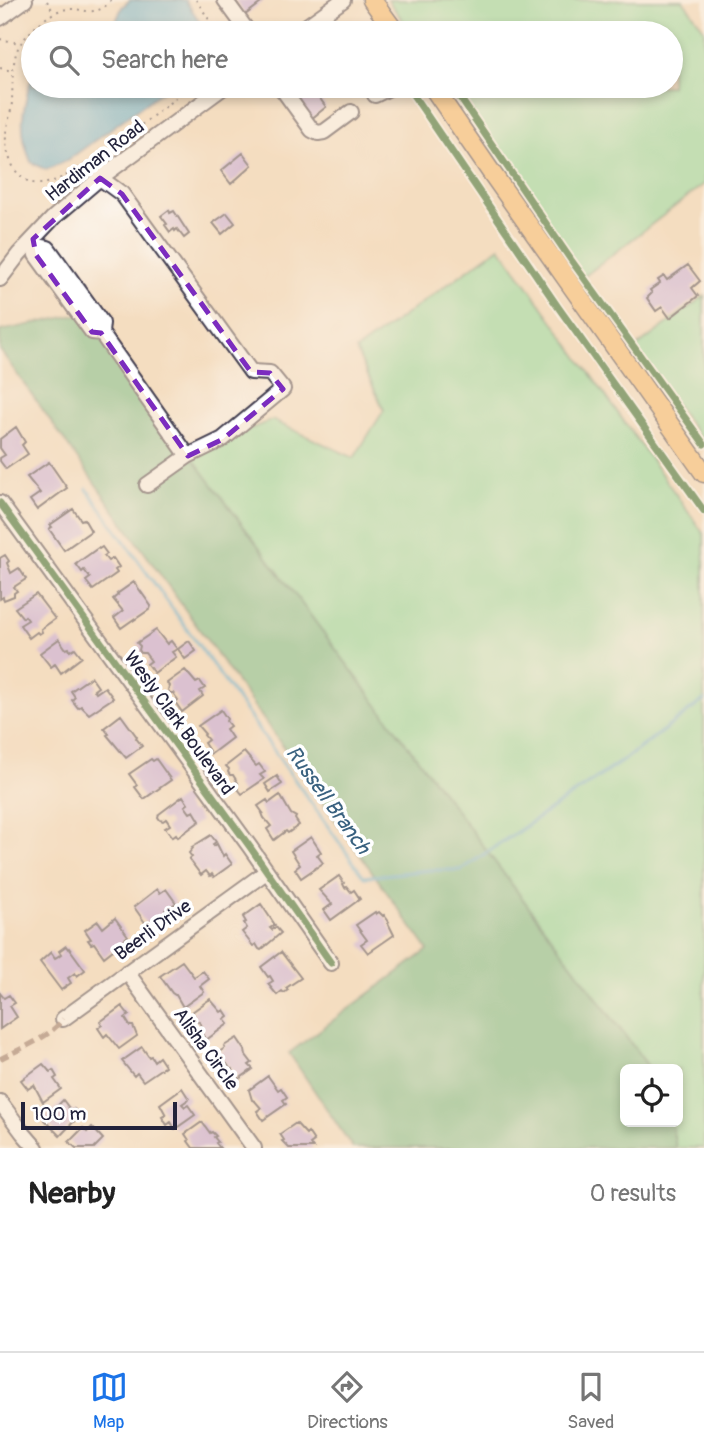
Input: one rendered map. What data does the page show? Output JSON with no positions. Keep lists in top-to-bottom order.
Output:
{
  "streets": {
    "street": [
      "Hardiman Road",
      "Wesly Clark Boulevard",
      "Beerli Drive",
      "Alisha Circle"
    ]
  },
  "crossings": [
    ["Wesly Clark Boulevard", "Beerli Drive"],
    ["Beerli Drive", "Alisha Circle"]
  ],
  "water": ["Russell Branch"],
  "scale_bar": "100 m",
  "page": {
    "search": "Search here",
    "scale": "100 m",
    "heading": ["Nearby", "0 results"],
    "nav": ["Map", "Directions", "Saved"]
  }
}
